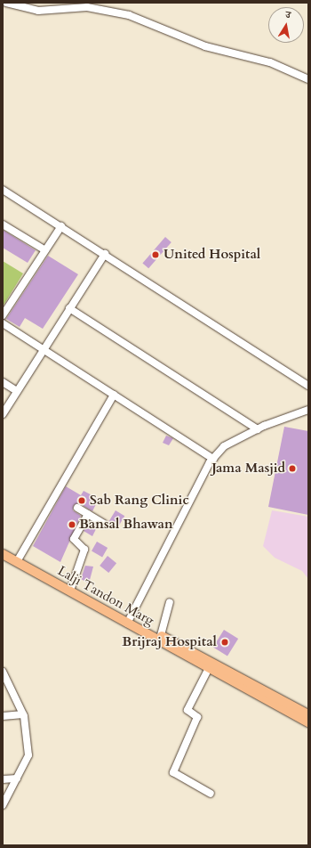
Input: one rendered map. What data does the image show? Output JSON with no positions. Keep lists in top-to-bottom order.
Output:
{
  "streets": {
    "main road": ["Lalji Tandon Marg"]
  },
  "places": [
    "United Hospital",
    "Jama Masjid",
    "Sab Rang Clinic",
    "Bansal Bhawan",
    "Brijraj Hospital"
  ],
  "north": "top"
}
